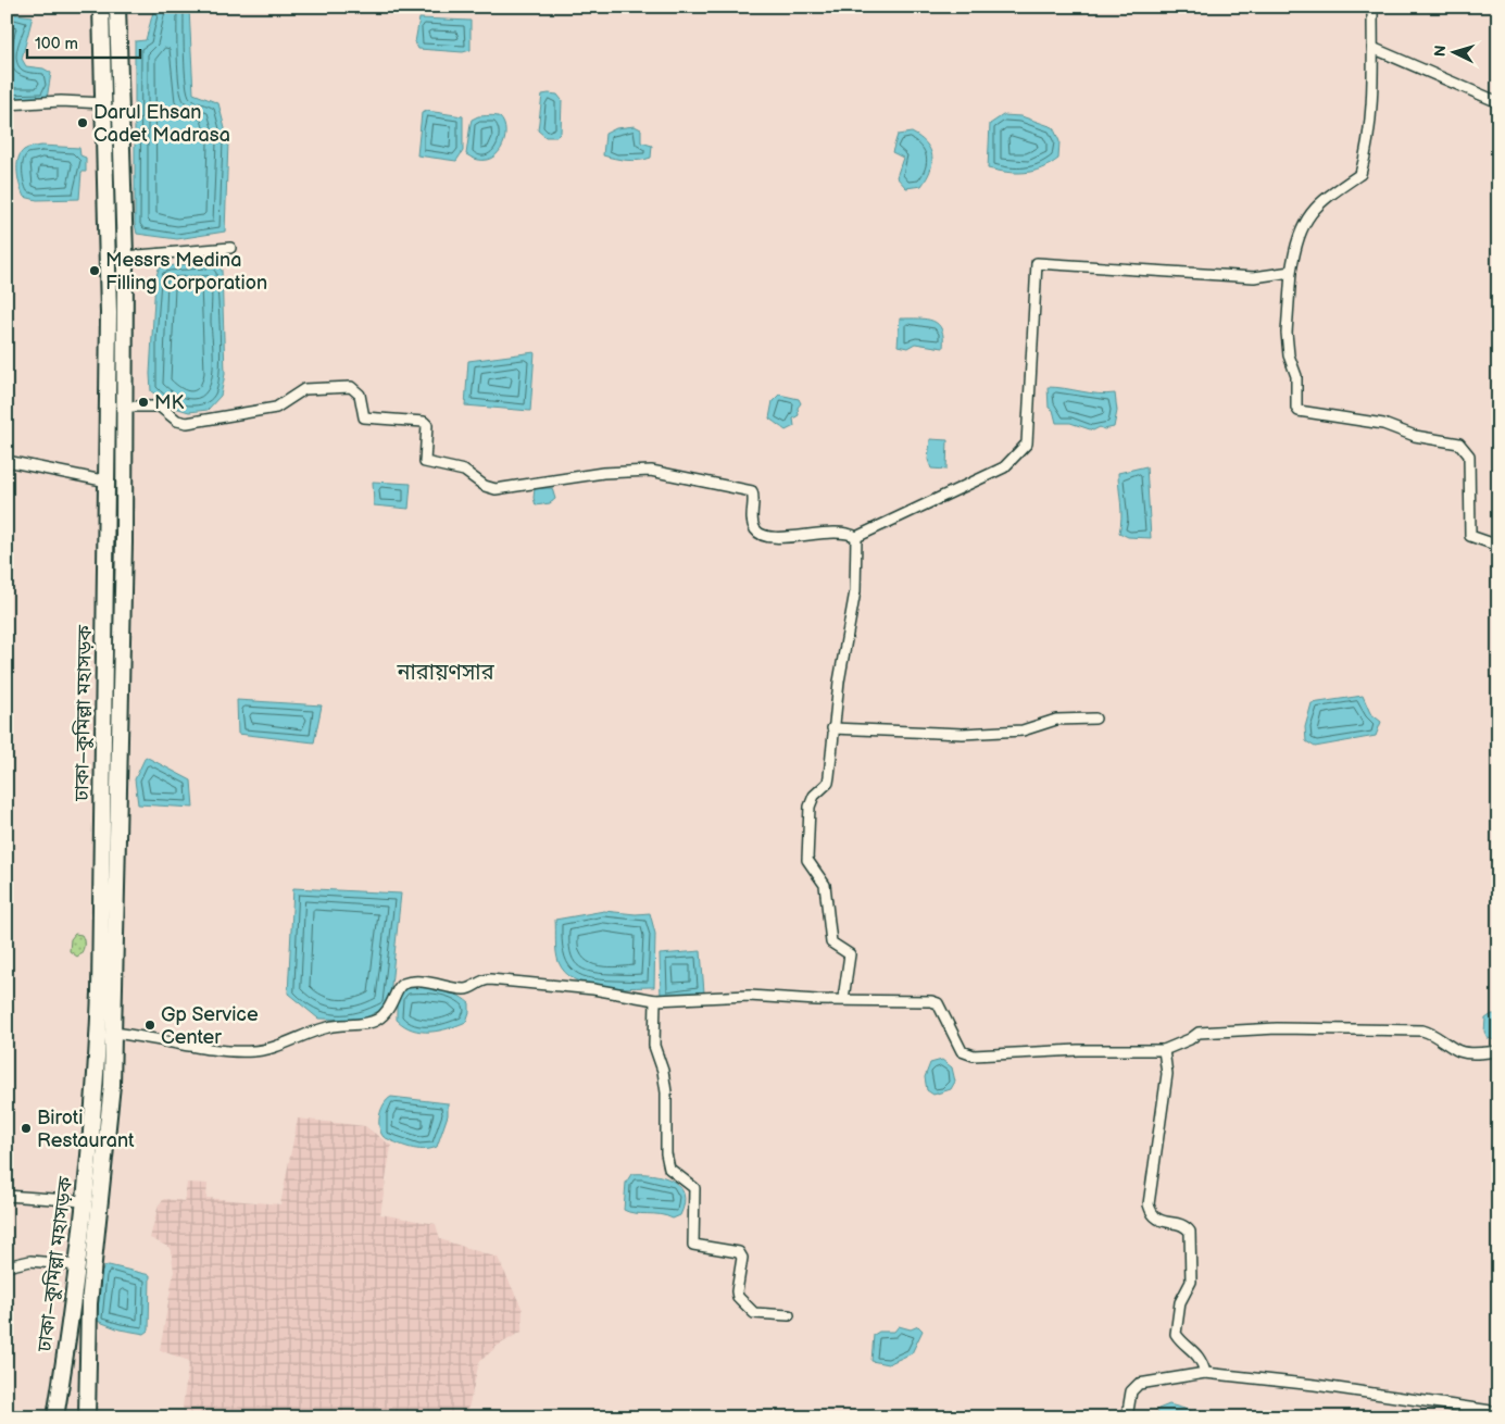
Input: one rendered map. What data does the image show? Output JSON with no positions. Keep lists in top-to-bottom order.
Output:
{
  "streets": {
    "highway": ["ঢাকা–কুমিল্লা মহাসড়ক"]
  },
  "districts": ["নারায়ণসার"],
  "places": [
    "Darul Ehsan Cadet Madrasa",
    "Messrs Medina Filling Corporation",
    "MK",
    "Gp Service Center",
    "Biroti Restaurant"
  ],
  "scale_bar": "100 m",
  "north": "left"
}
